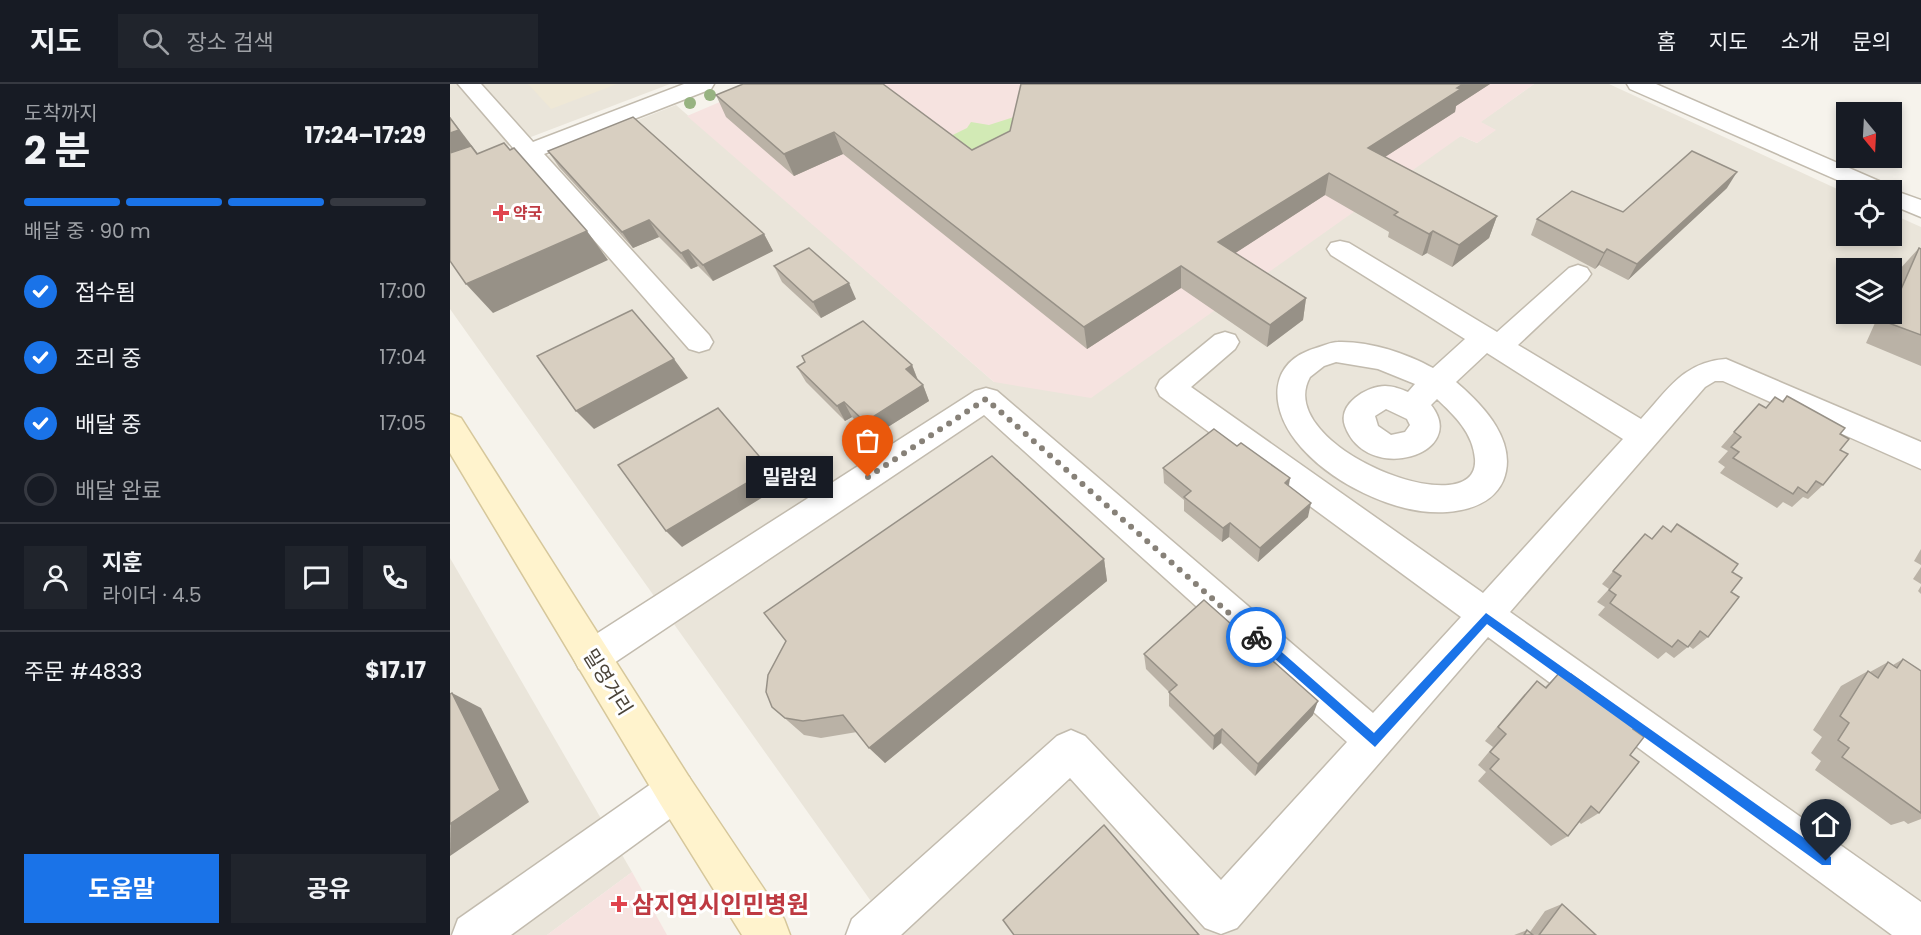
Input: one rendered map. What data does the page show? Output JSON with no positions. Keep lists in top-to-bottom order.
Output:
{
  "streets": {
    "main road": ["밀영거리"]
  },
  "places": {
    "health": ["약국", "삼지연시인민병원"],
    "other": ["밀람원"]
  },
  "north": "bottom",
  "page": {
    "header": "지도",
    "search": "장소 검색",
    "nav": [
      "홈",
      "지도",
      "소개",
      "문의"
    ],
    "heading": ["2 분", "도착까지", "17:24–17:29"],
    "panel": [
      "지훈",
      "라이더 · 4.5",
      "주문 #4833",
      "$17.17"
    ],
    "bar": "배달 중 · 90 m",
    "list": [
      ["접수됨", "17:00"],
      ["조리 중", "17:04"],
      ["배달 중", "17:05"],
      "배달 완료"
    ],
    "bubble": "밀람원",
    "buttons": ["도움말", "공유"]
  }
}
